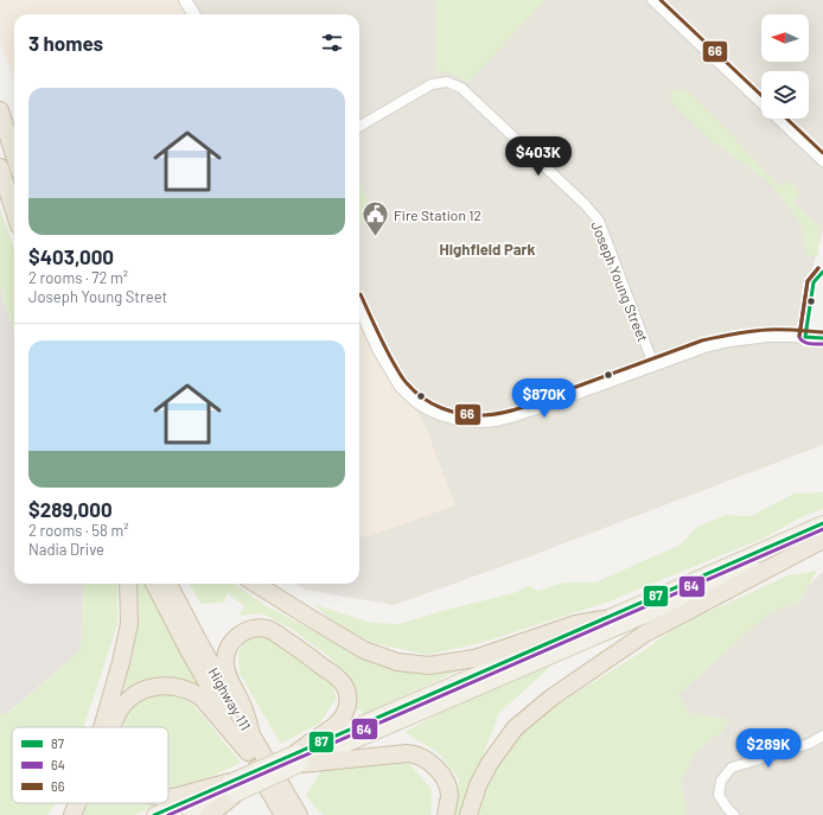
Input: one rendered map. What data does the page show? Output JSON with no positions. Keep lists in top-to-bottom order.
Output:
{
  "streets": {
    "highway": ["Highway 111"],
    "street": ["Joseph Young Street"]
  },
  "districts": ["Highfield Park"],
  "places": {
    "public building": ["Fire Station 12"]
  },
  "lines": ["transit line 66", "transit line 64", "transit line 87"],
  "legend": ["87", "64", "66"],
  "north": "left",
  "page": {
    "heading": "3 homes",
    "list": [
      {
        "name": "$403,000",
        "note": "2 rooms · 72 m² · Joseph Young Street"
      },
      {
        "name": "$289,000",
        "note": "2 rooms · 58 m² · Nadia Drive"
      }
    ],
    "price": ["$403K", "$870K", "$289K"]
  }
}
